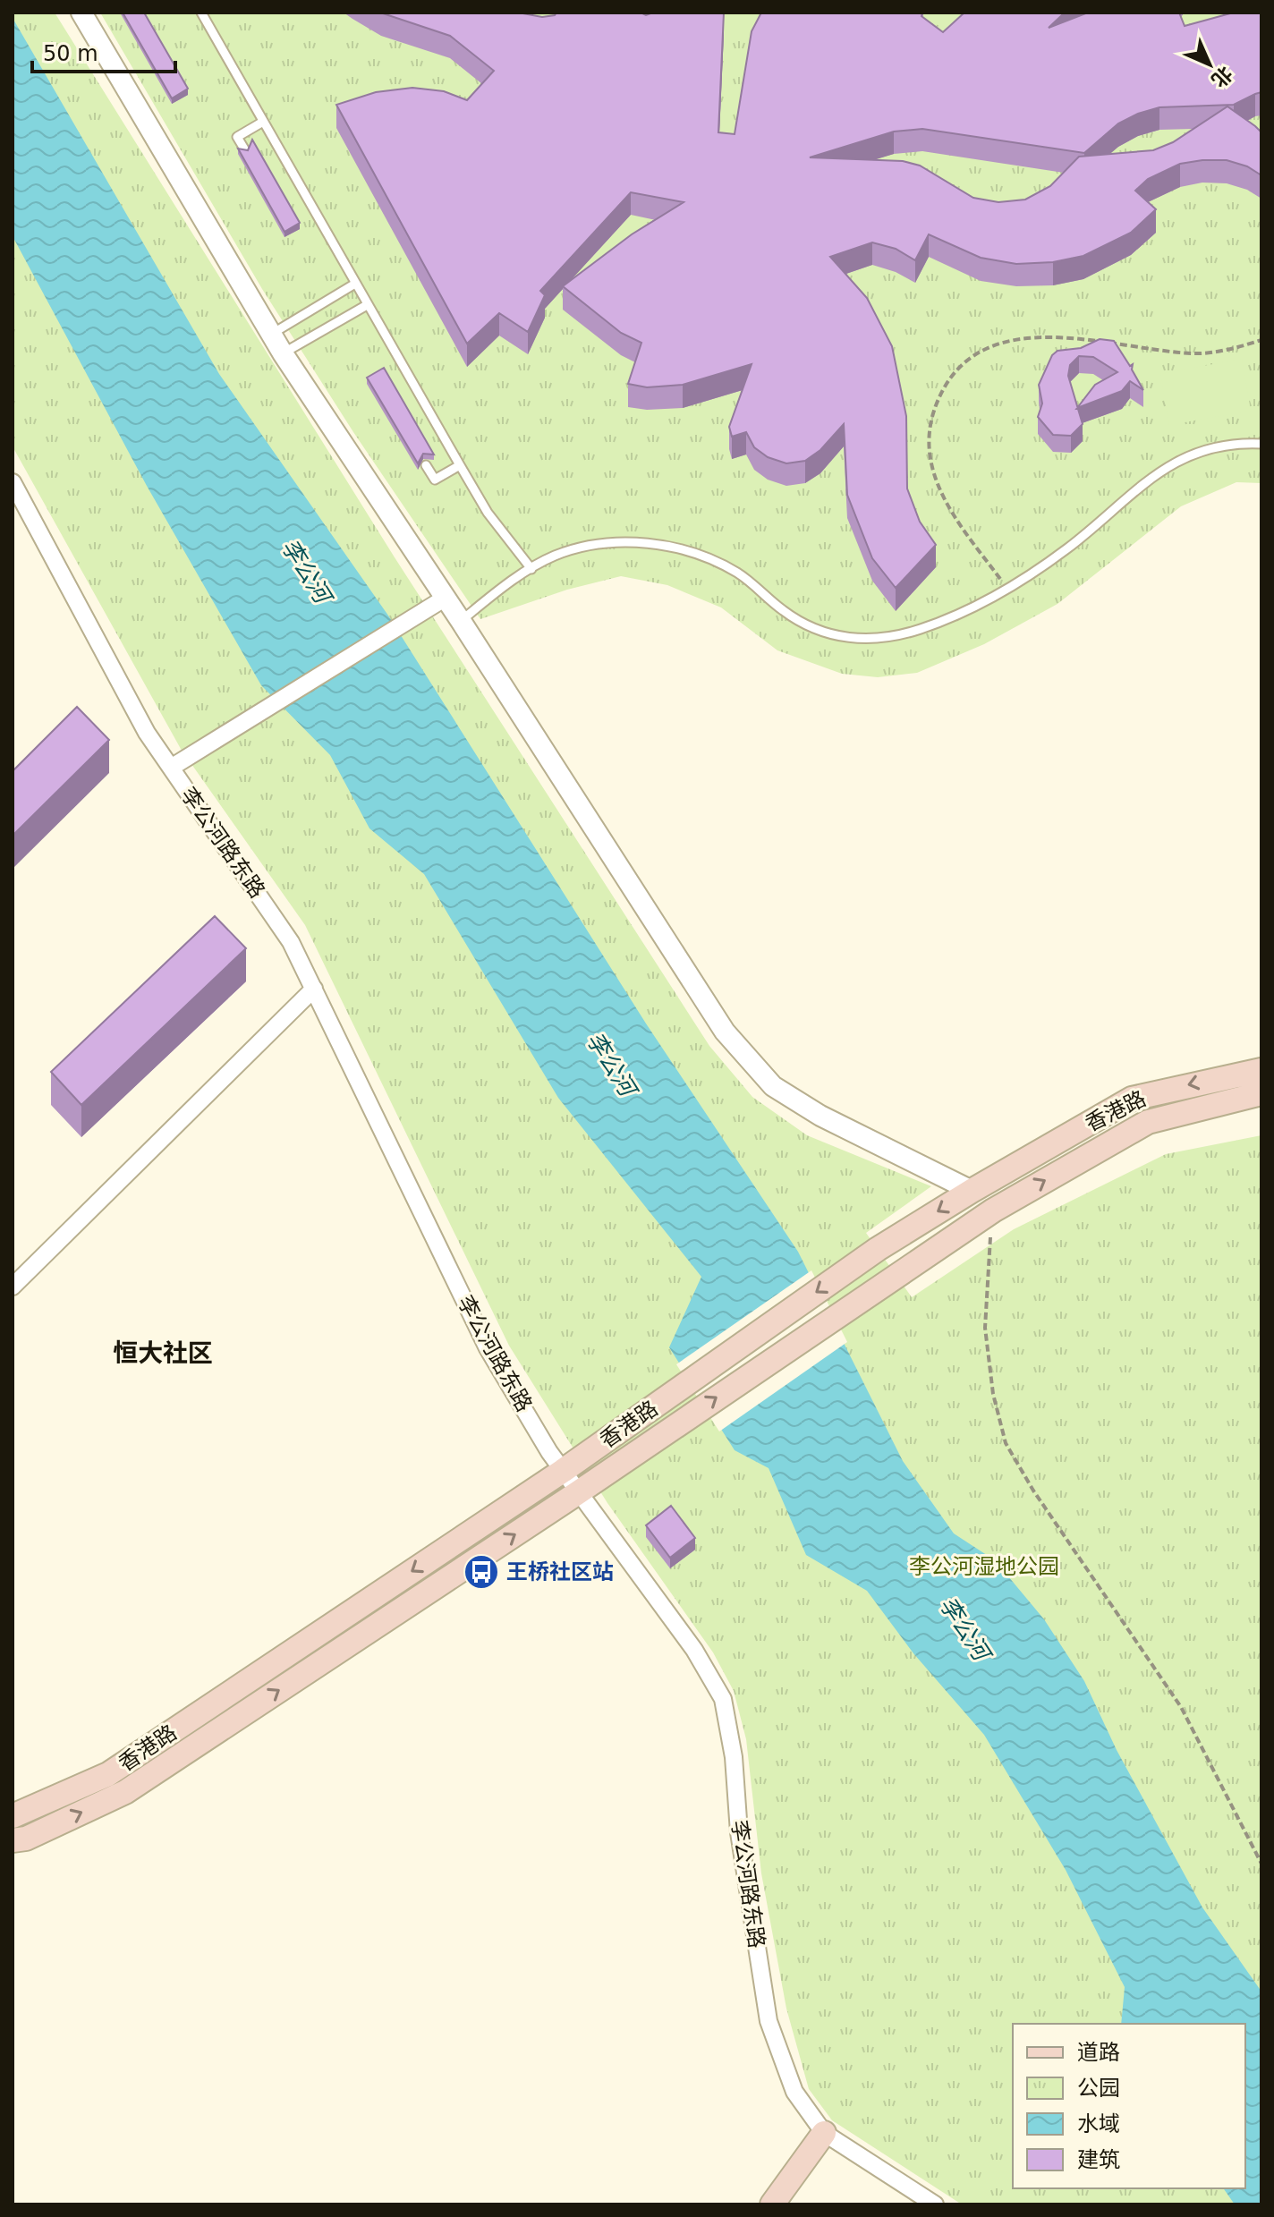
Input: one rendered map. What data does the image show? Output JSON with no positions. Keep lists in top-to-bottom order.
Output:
{
  "streets": {
    "main road": ["香港路"],
    "street": ["李公河路东路"]
  },
  "crossings": [
    ["李公河路东路", "香港路"]
  ],
  "districts": ["恒大社区"],
  "water": ["李公河"],
  "parks": ["李公河湿地公园"],
  "places": {
    "bus stop": ["王桥社区站"]
  },
  "legend": [
    "道路",
    "公园",
    "水域",
    "建筑"
  ],
  "scale_bar": "50 m",
  "north": "bottom right"
}
